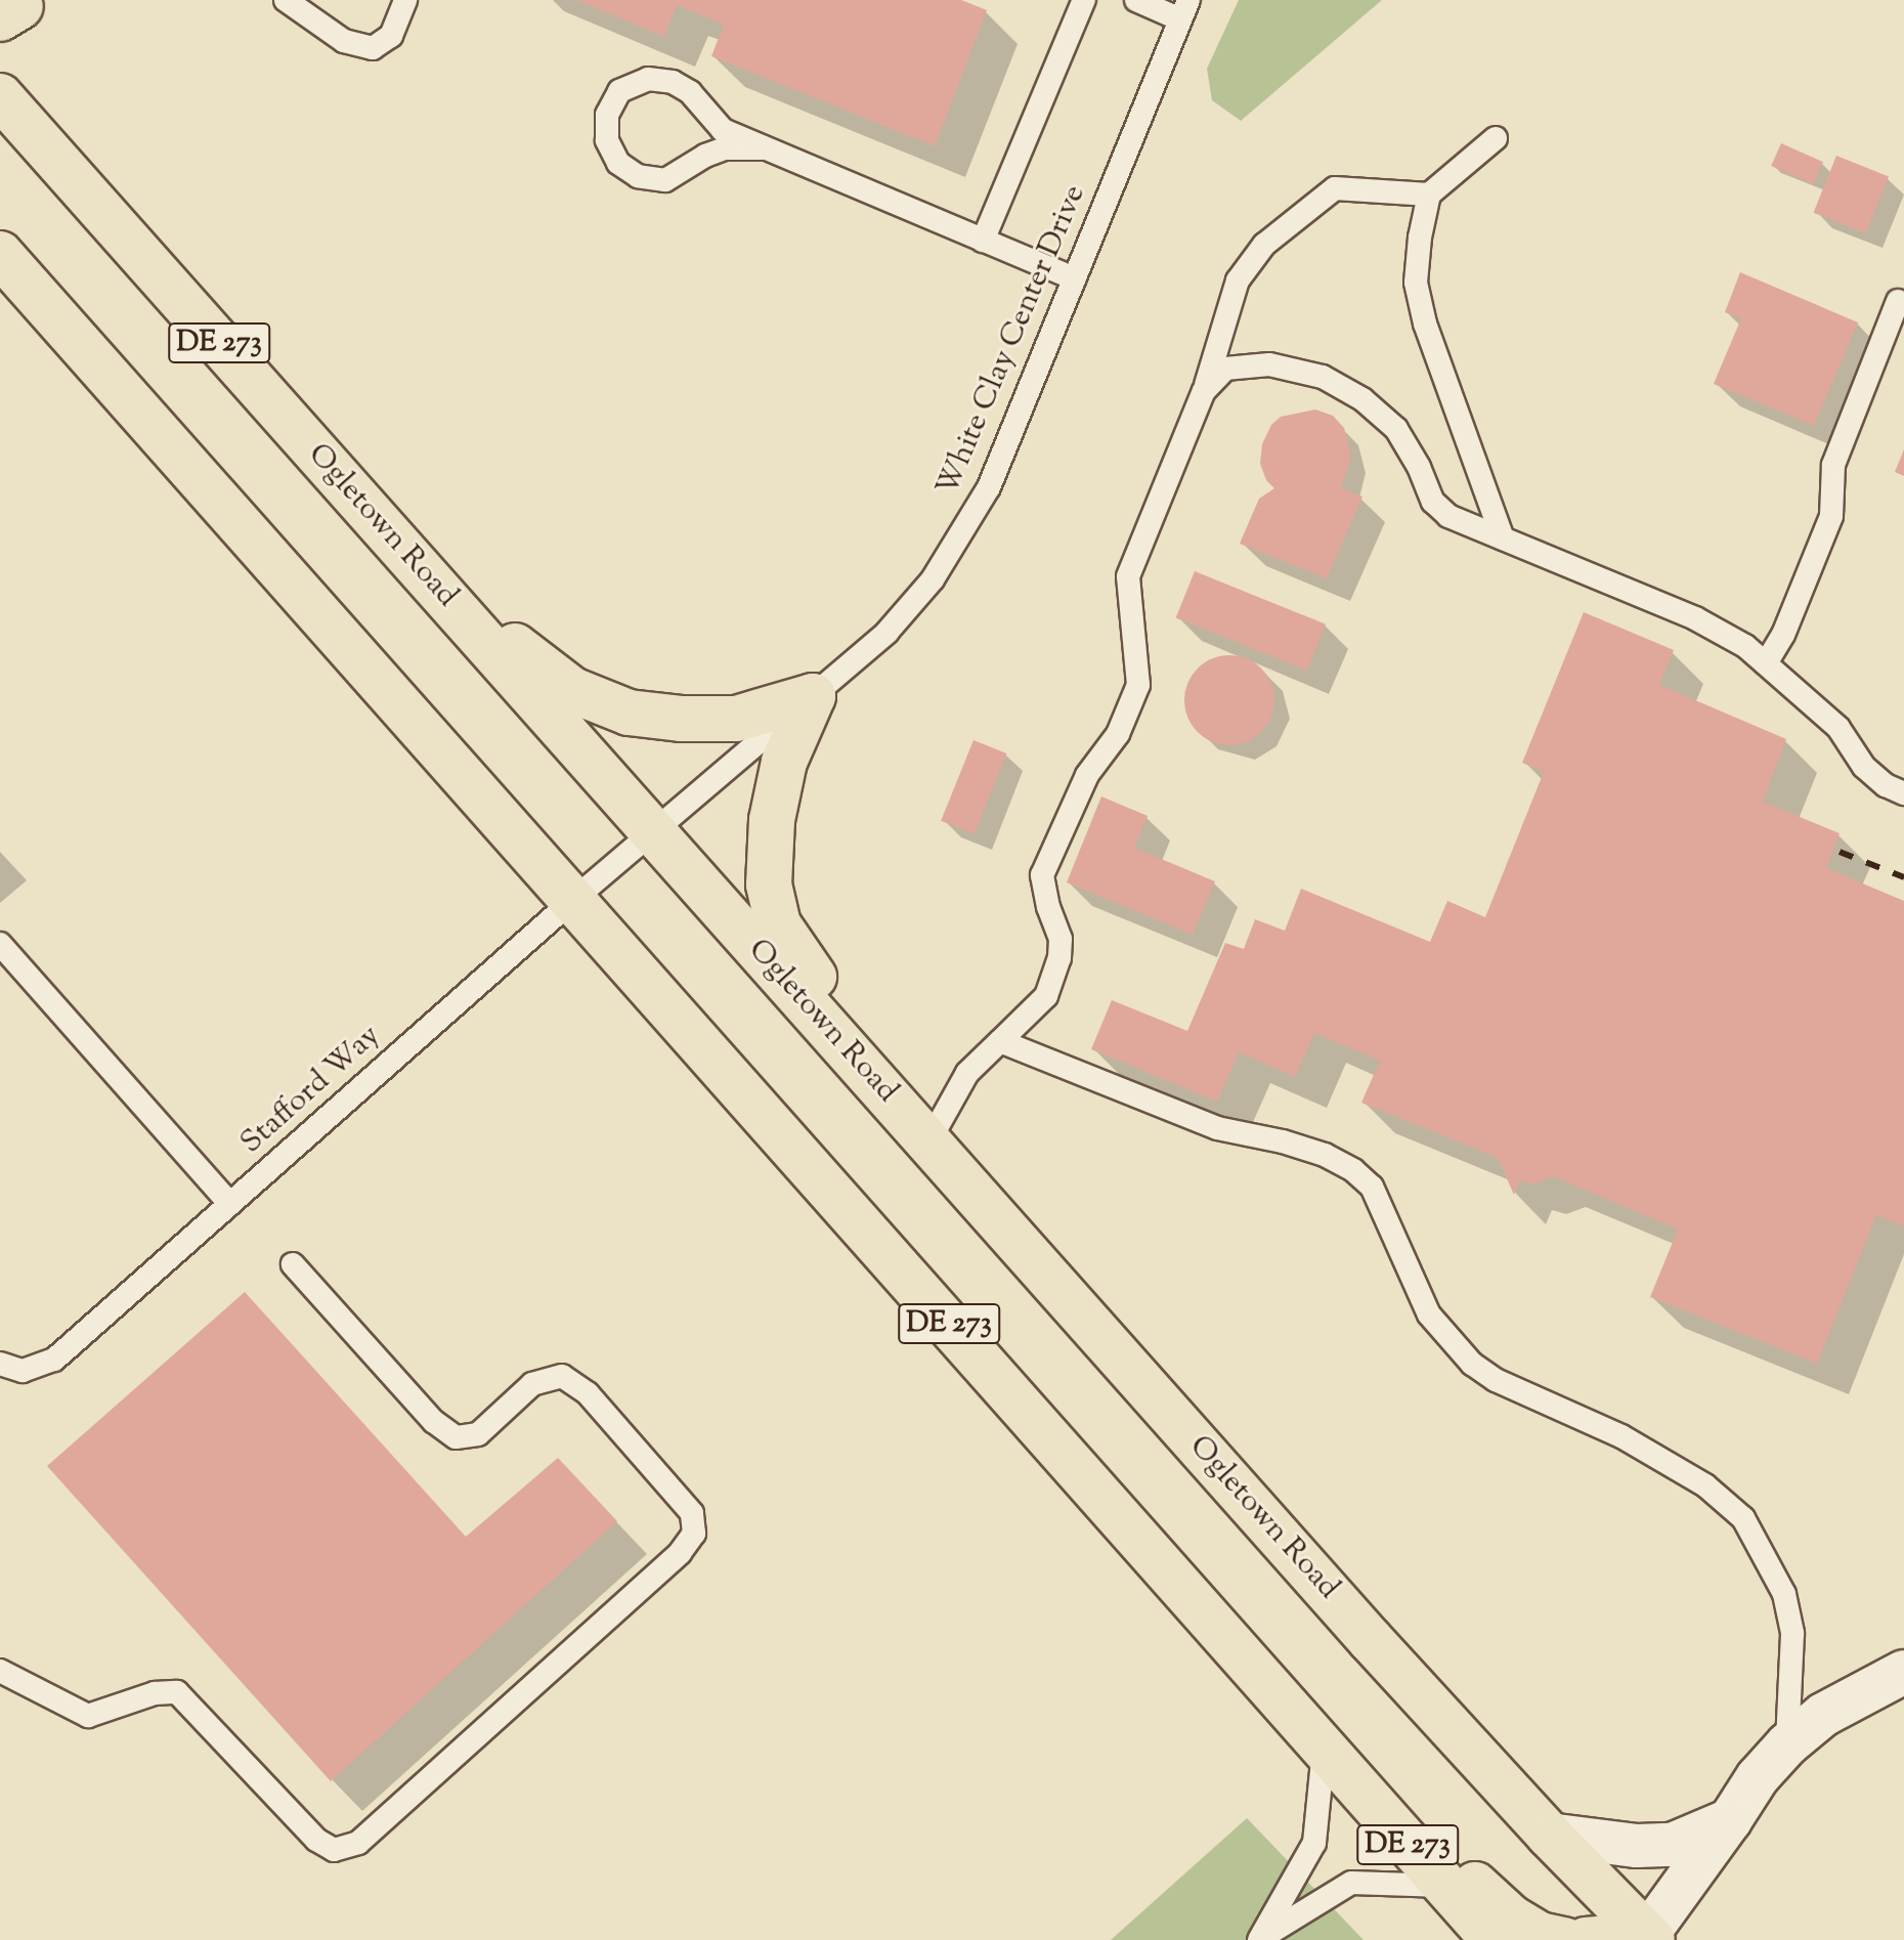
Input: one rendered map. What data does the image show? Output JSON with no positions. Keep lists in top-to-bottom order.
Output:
{
  "streets": {
    "main road": ["DE 273", "Ogletown Road"],
    "lane": ["White Clay Center Drive", "Stafford Way"]
  },
  "crossings": [
    ["White Clay Center Drive", "Ogletown Road"],
    ["White Clay Center Drive", "Stafford Way"],
    ["DE 273", "Stafford Way"],
    ["Ogletown Road", "Stafford Way"]
  ]
}
